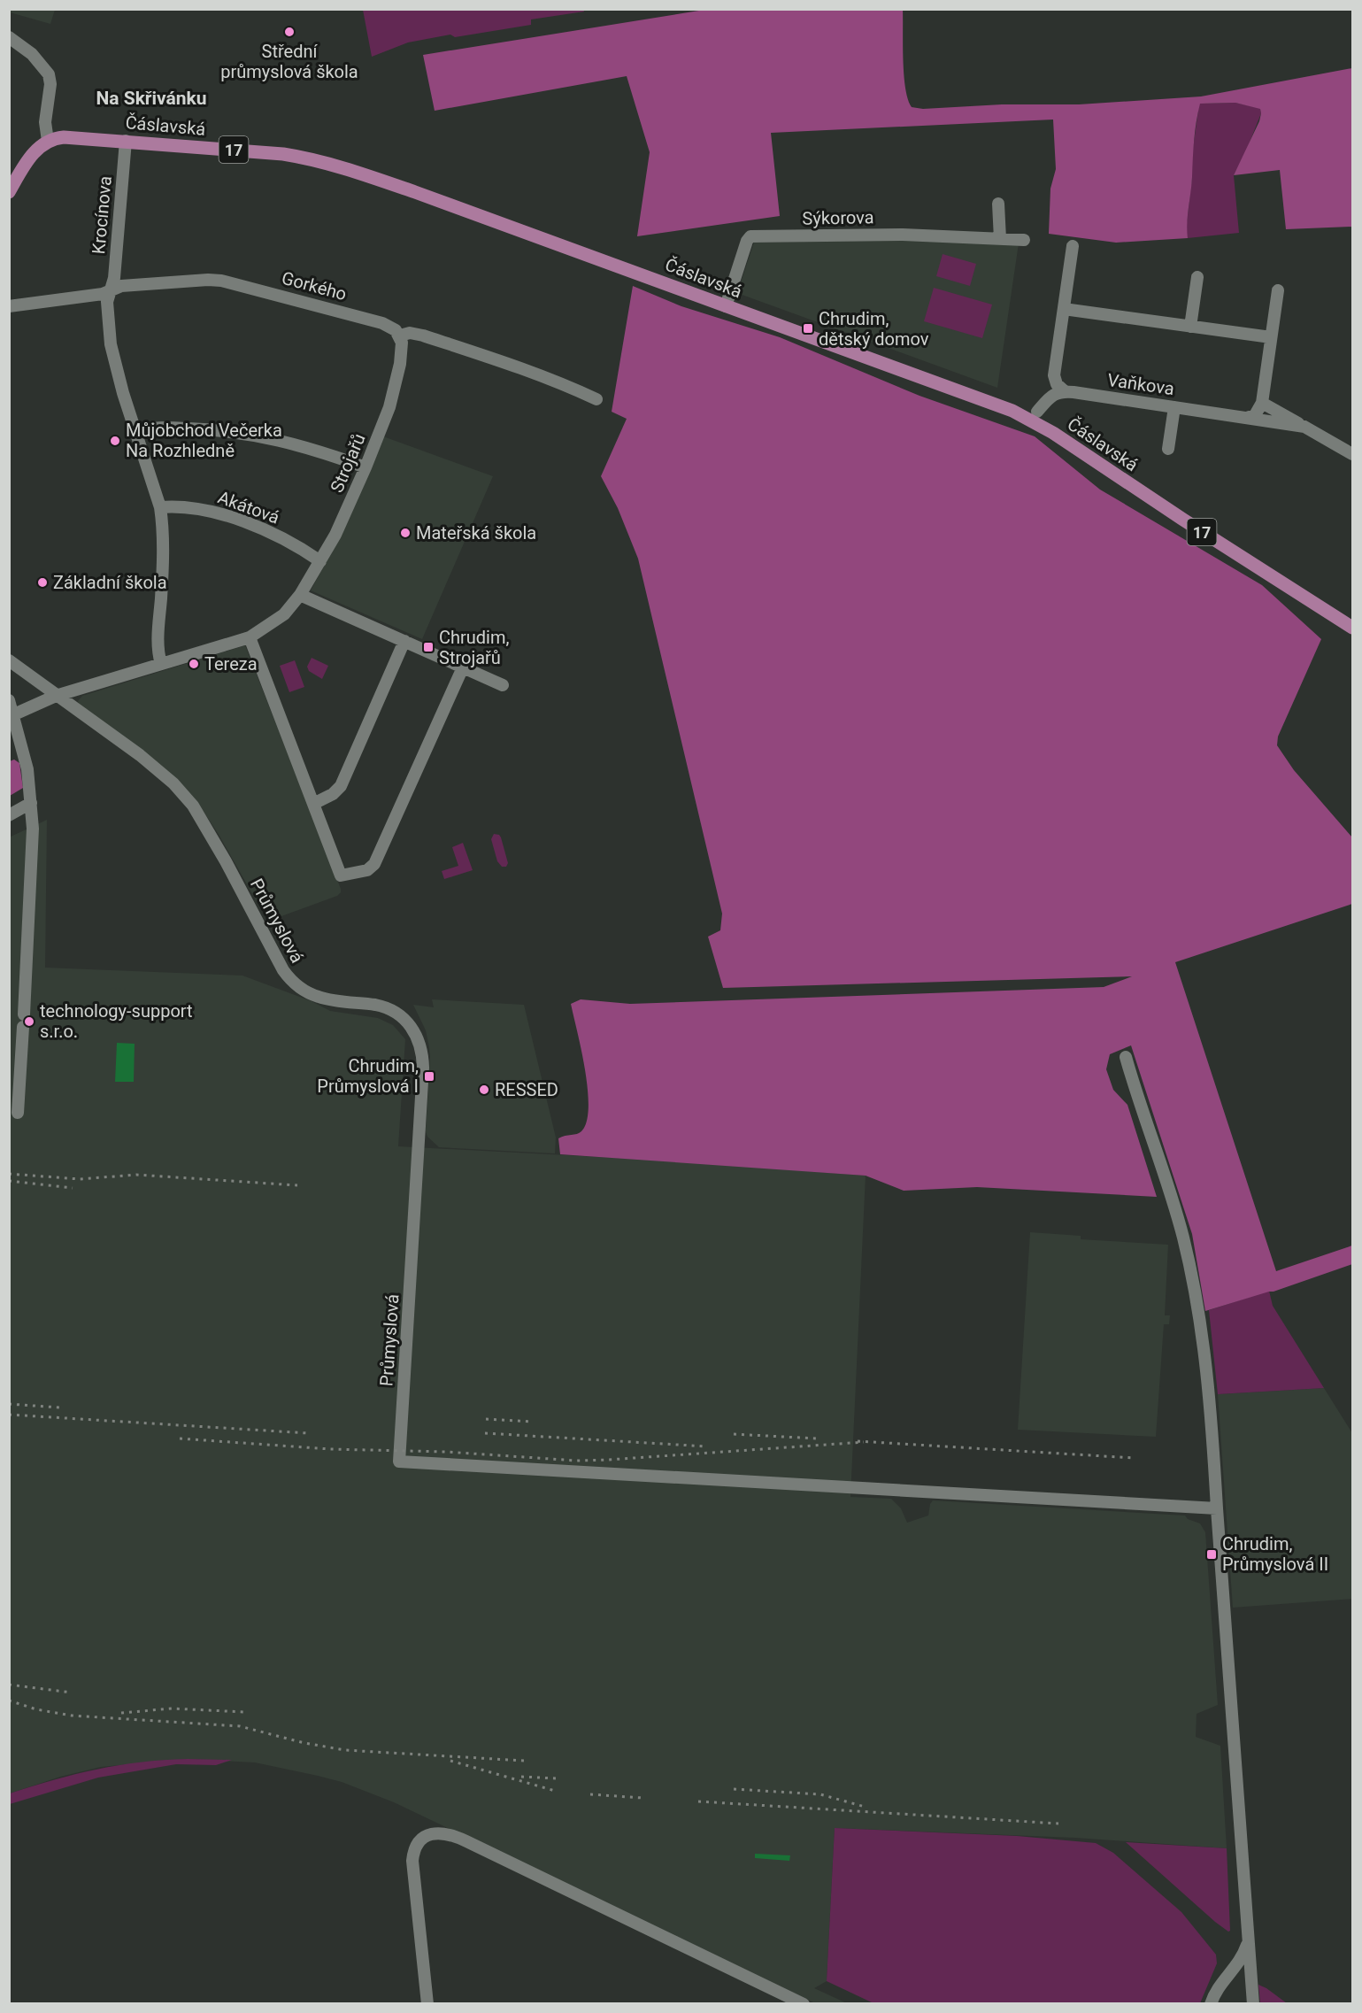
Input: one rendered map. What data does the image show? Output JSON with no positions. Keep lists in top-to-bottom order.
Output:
{
  "streets": {
    "main road": ["Čáslavská", "17"],
    "street": [
      "Krocínova",
      "Sýkorova",
      "Gorkého",
      "Vaňkova",
      "Strojařů",
      "Akátová",
      "Průmyslová"
    ]
  },
  "crossings": [
    ["Čáslavská", "Krocínova"],
    ["Čáslavská", "Sýkorova"],
    ["Krocínova", "Gorkého"],
    ["Krocínova", "Strojařů"],
    ["Krocínova", "Akátová"],
    ["Gorkého", "Strojařů"],
    ["Strojařů", "Akátová"],
    ["Strojařů", "Průmyslová"]
  ],
  "districts": ["Na Skřivánku"],
  "places": {
    "other": [
      "Střední průmyslová škola",
      "Můjobchod Večerka Na Rozhledně",
      "Mateřská škola",
      "Základní škola",
      "Tereza",
      "technology-support s.r.o.",
      "RESSED"
    ],
    "transit": [
      "Chrudim, dětský domov",
      "Chrudim, Strojařů",
      "Chrudim, Průmyslová I",
      "Chrudim, Průmyslová II"
    ]
  }
}
